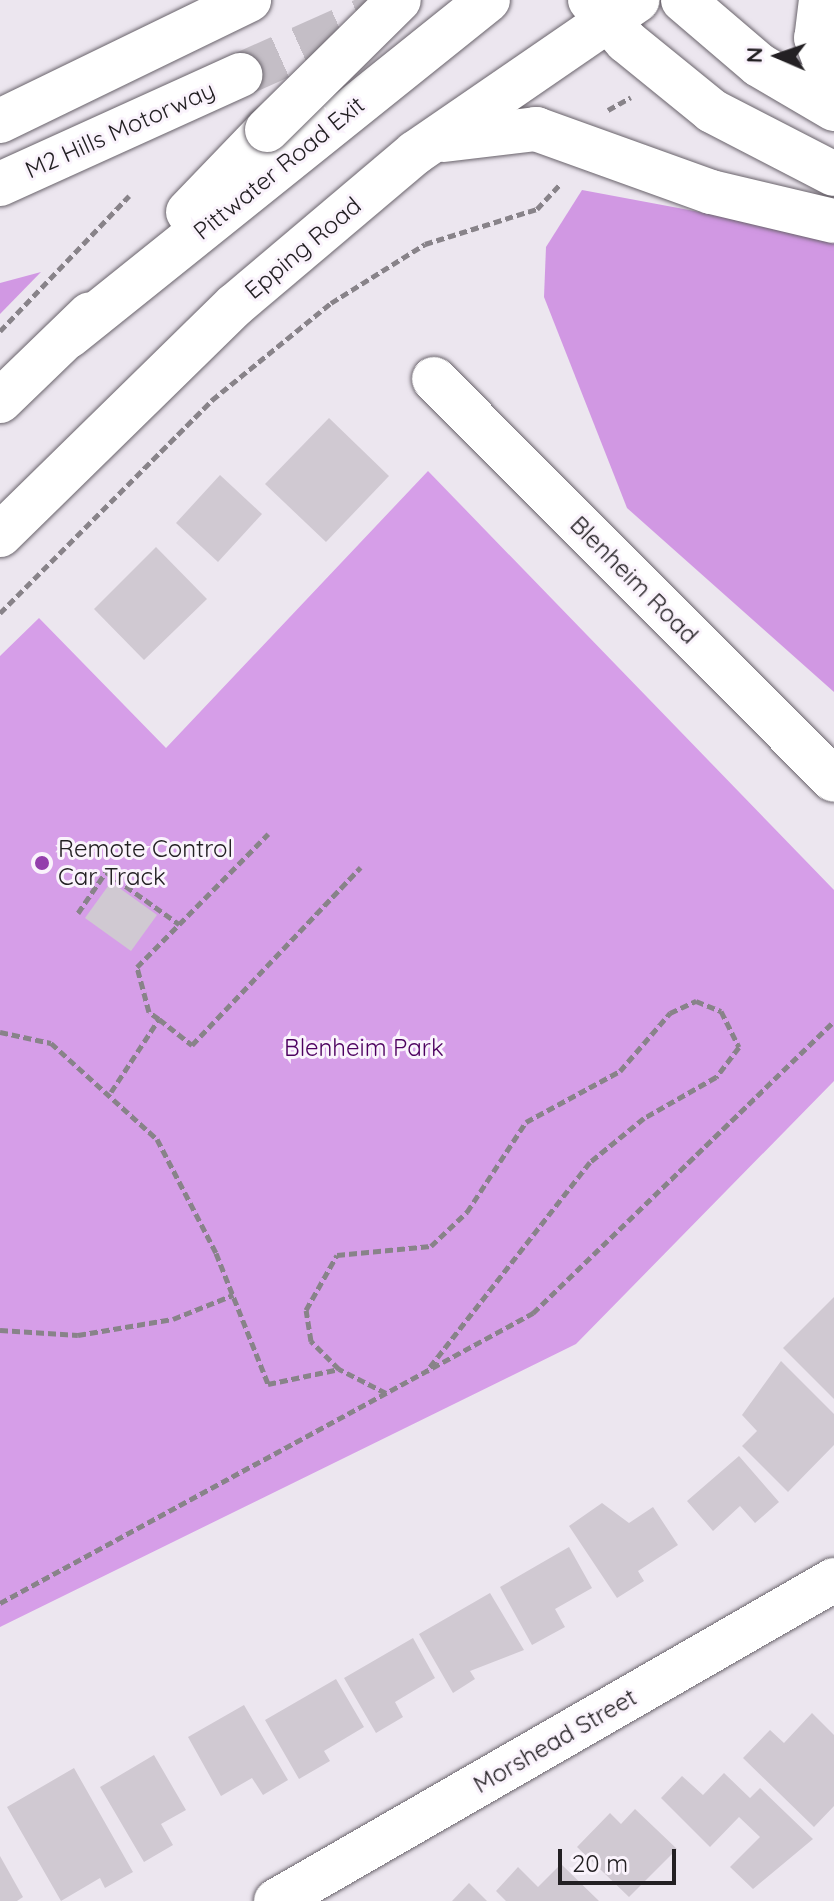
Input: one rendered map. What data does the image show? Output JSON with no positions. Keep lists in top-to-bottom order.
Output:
{
  "streets": {
    "main road": [
      "M2 Hills Motorway",
      "Pittwater Road Exit",
      "Epping Road",
      "Blenheim Road",
      "Morshead Street"
    ]
  },
  "parks": ["Blenheim Park"],
  "places": ["Remote Control Car Track"],
  "scale_bar": "20 m",
  "north": "left"
}
